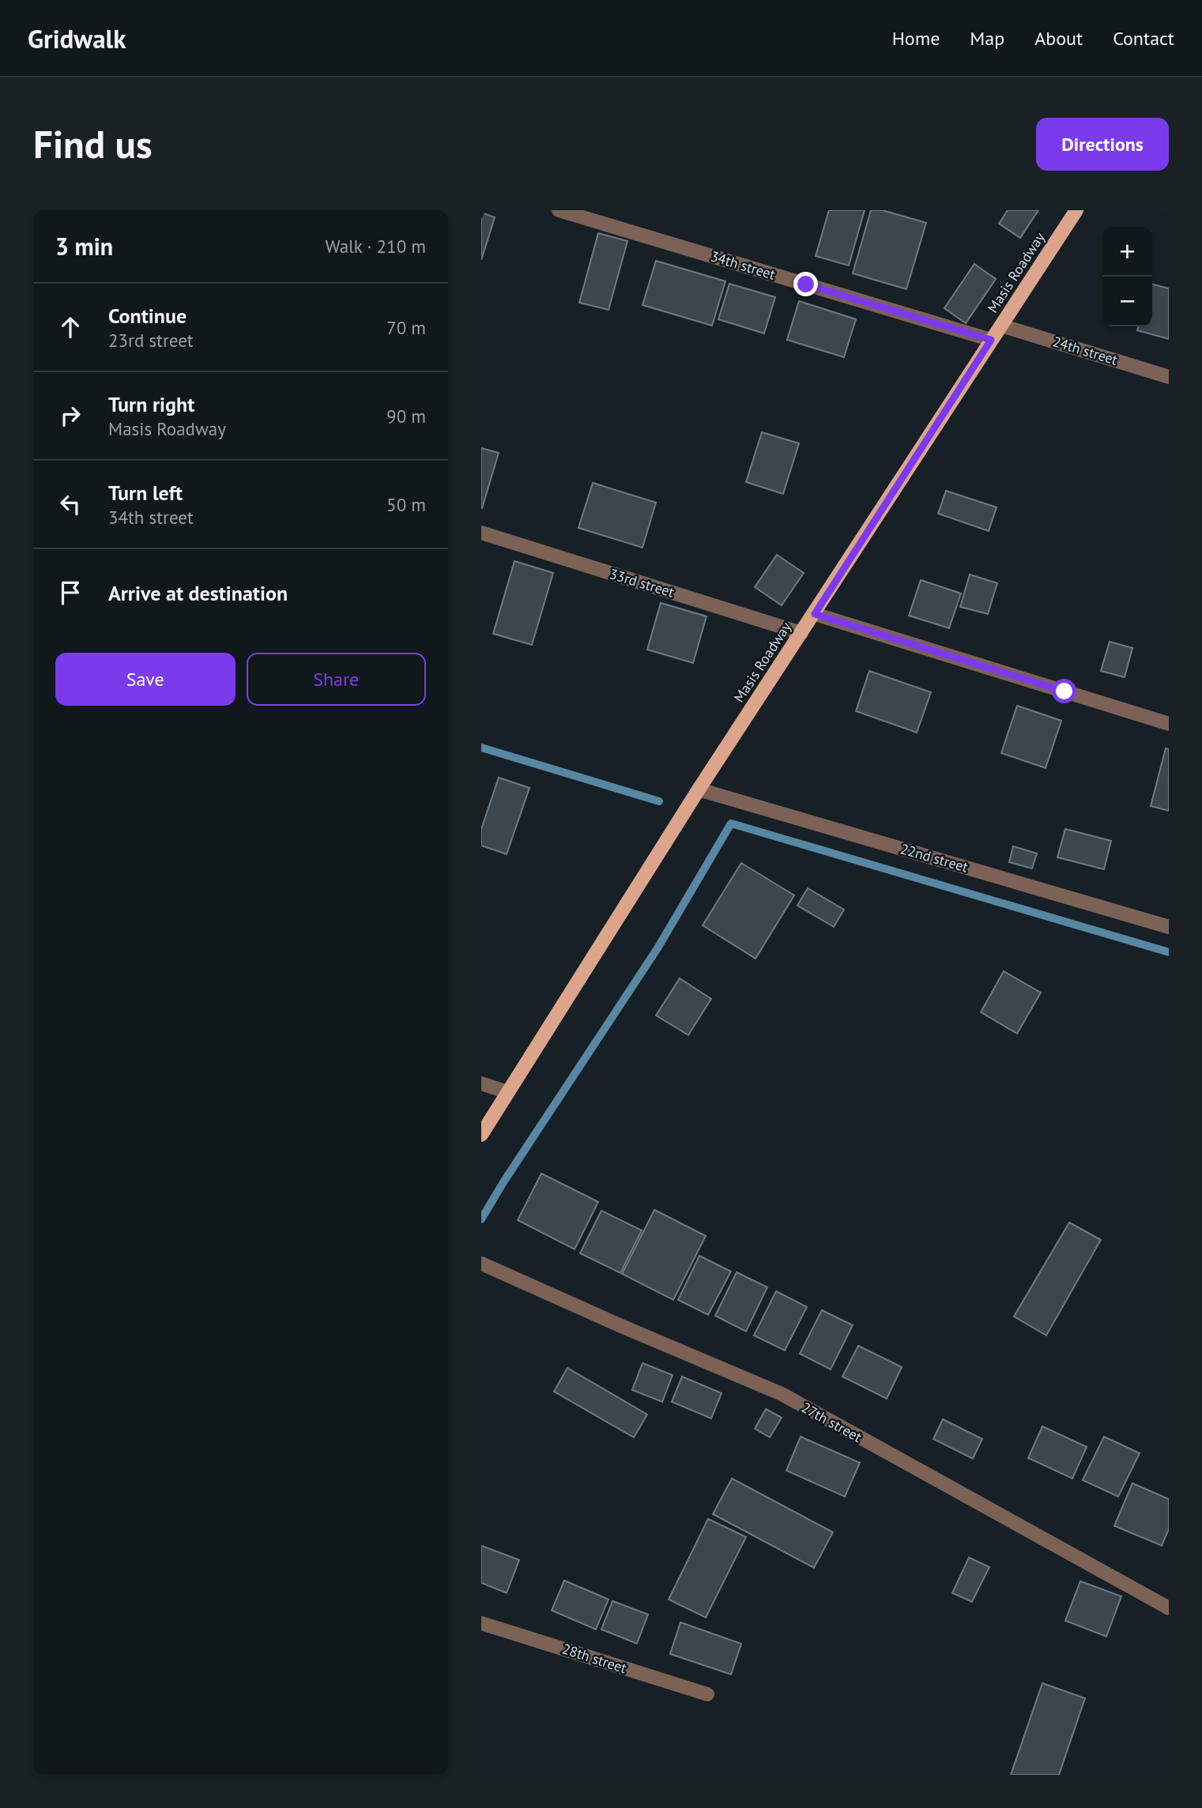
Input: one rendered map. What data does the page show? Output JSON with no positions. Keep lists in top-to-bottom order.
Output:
{
  "streets": {
    "main road": ["Masis Roadway"],
    "street": [
      "34th street",
      "24th street",
      "33rd street",
      "22nd street",
      "27th street",
      "28th street"
    ]
  },
  "crossings": [
    ["34th street", "Masis Roadway"],
    ["Masis Roadway", "24th street"],
    ["Masis Roadway", "33rd street"],
    ["Masis Roadway", "22nd street"]
  ],
  "page": {
    "header": "Gridwalk",
    "nav": [
      "Home",
      "Map",
      "About",
      "Contact"
    ],
    "buttons": [
      "Directions",
      ["Save", "Share"]
    ],
    "title": "Find us",
    "heading": ["3 min", "Walk · 210 m"],
    "map_buttons": ["+", "−"],
    "list": [
      ["Continue", "23rd street", "70 m"],
      ["Turn right", "Masis Roadway", "90 m"],
      ["Turn left", "34th street", "50 m"],
      "Arrive at destination"
    ]
  }
}
